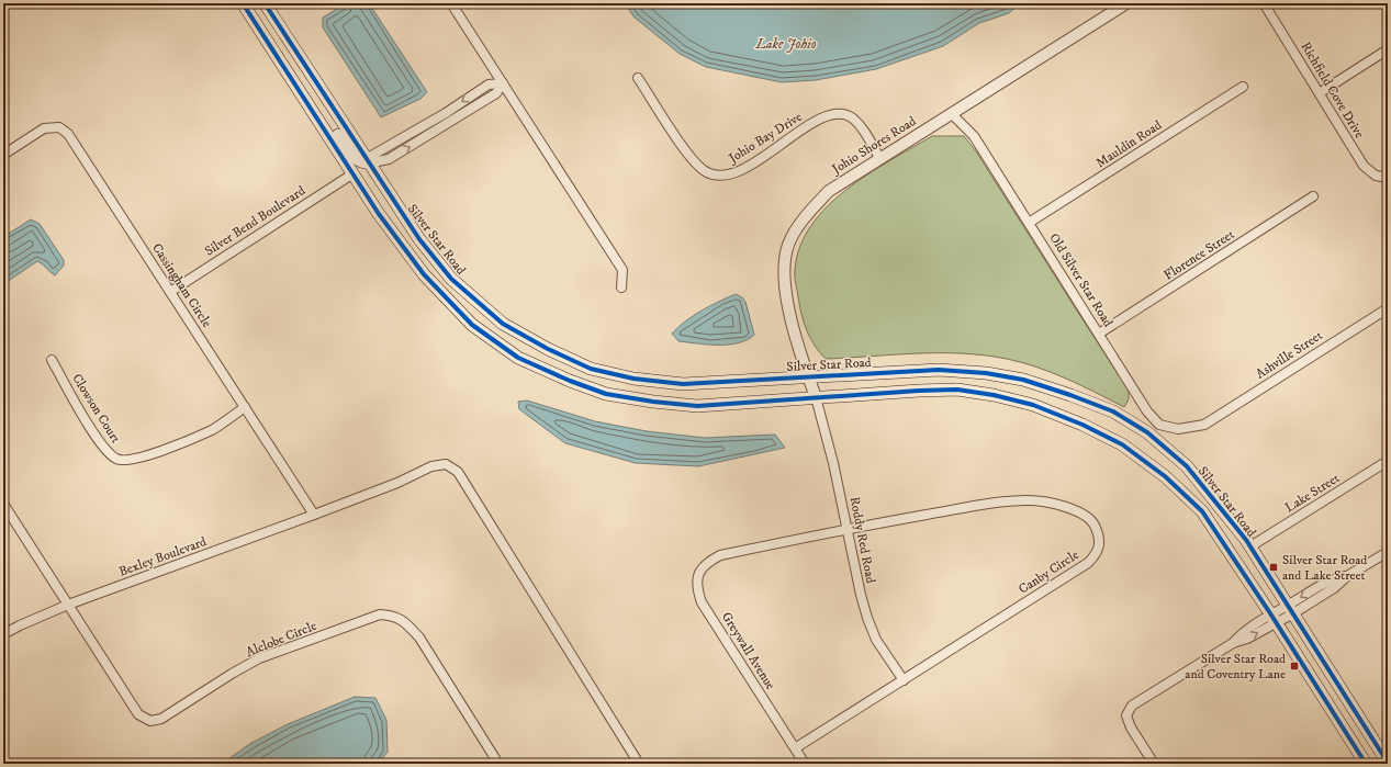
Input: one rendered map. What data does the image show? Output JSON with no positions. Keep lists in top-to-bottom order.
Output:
{
  "streets": {
    "main road": ["Silver Star Road"],
    "street": [
      "Richfield Cove Drive",
      "Johio Bay Drive",
      "Mauldin Road",
      "Johio Shores Road",
      "Silver Bend Boulevard",
      "Florence Street",
      "Old Silver Star Road",
      "Cassingham Circle",
      "Ashville Street",
      "Clowson Court",
      "Lake Street",
      "Roddy Red Road",
      "Bexley Boulevard",
      "Canby Circle",
      "Alclobe Circle",
      "Greywall Avenue"
    ]
  },
  "crossings": [
    ["Johio Bay Drive", "Johio Shores Road"],
    ["Mauldin Road", "Old Silver Star Road"],
    ["Johio Shores Road", "Silver Star Road"],
    ["Johio Shores Road", "Old Silver Star Road"],
    ["Johio Shores Road", "Roddy Red Road"],
    ["Silver Bend Boulevard", "Silver Star Road"],
    ["Silver Bend Boulevard", "Cassingham Circle"],
    ["Silver Star Road", "Lake Street"],
    ["Silver Star Road", "Roddy Red Road"],
    ["Florence Street", "Old Silver Star Road"],
    ["Old Silver Star Road", "Ashville Street"],
    ["Cassingham Circle", "Clowson Court"],
    ["Cassingham Circle", "Bexley Boulevard"],
    ["Roddy Red Road", "Canby Circle"],
    ["Bexley Boulevard", "Alclobe Circle"],
    ["Canby Circle", "Greywall Avenue"]
  ],
  "water": ["Lake Johio"],
  "places": {
    "transit": ["Silver Star Road and Lake Street", "Silver Star Road and Coventry Lane"]
  }
}
